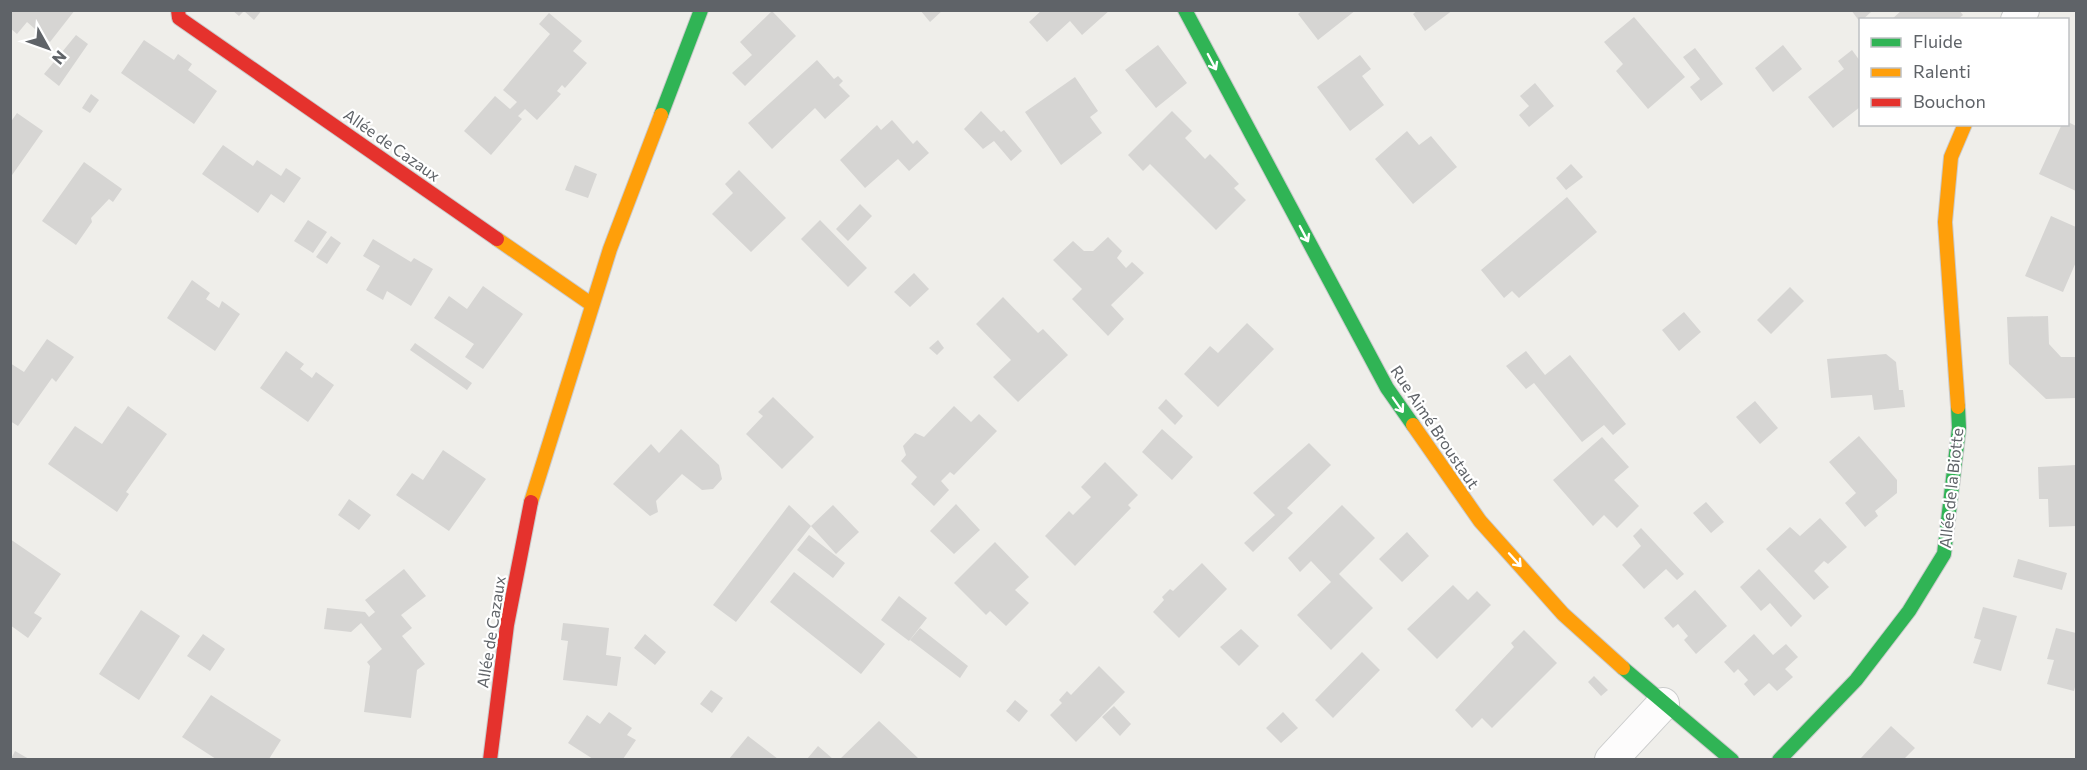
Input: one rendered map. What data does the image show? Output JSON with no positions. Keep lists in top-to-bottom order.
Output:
{
  "streets": {
    "street": ["Allée de Cazaux", "Rue Aimé Broustaut", "Allée de la Biotte"]
  },
  "one_way": ["Rue Aimé Broustaut"],
  "legend": ["Fluide", "Ralenti", "Bouchon"],
  "north": "bottom right"
}
